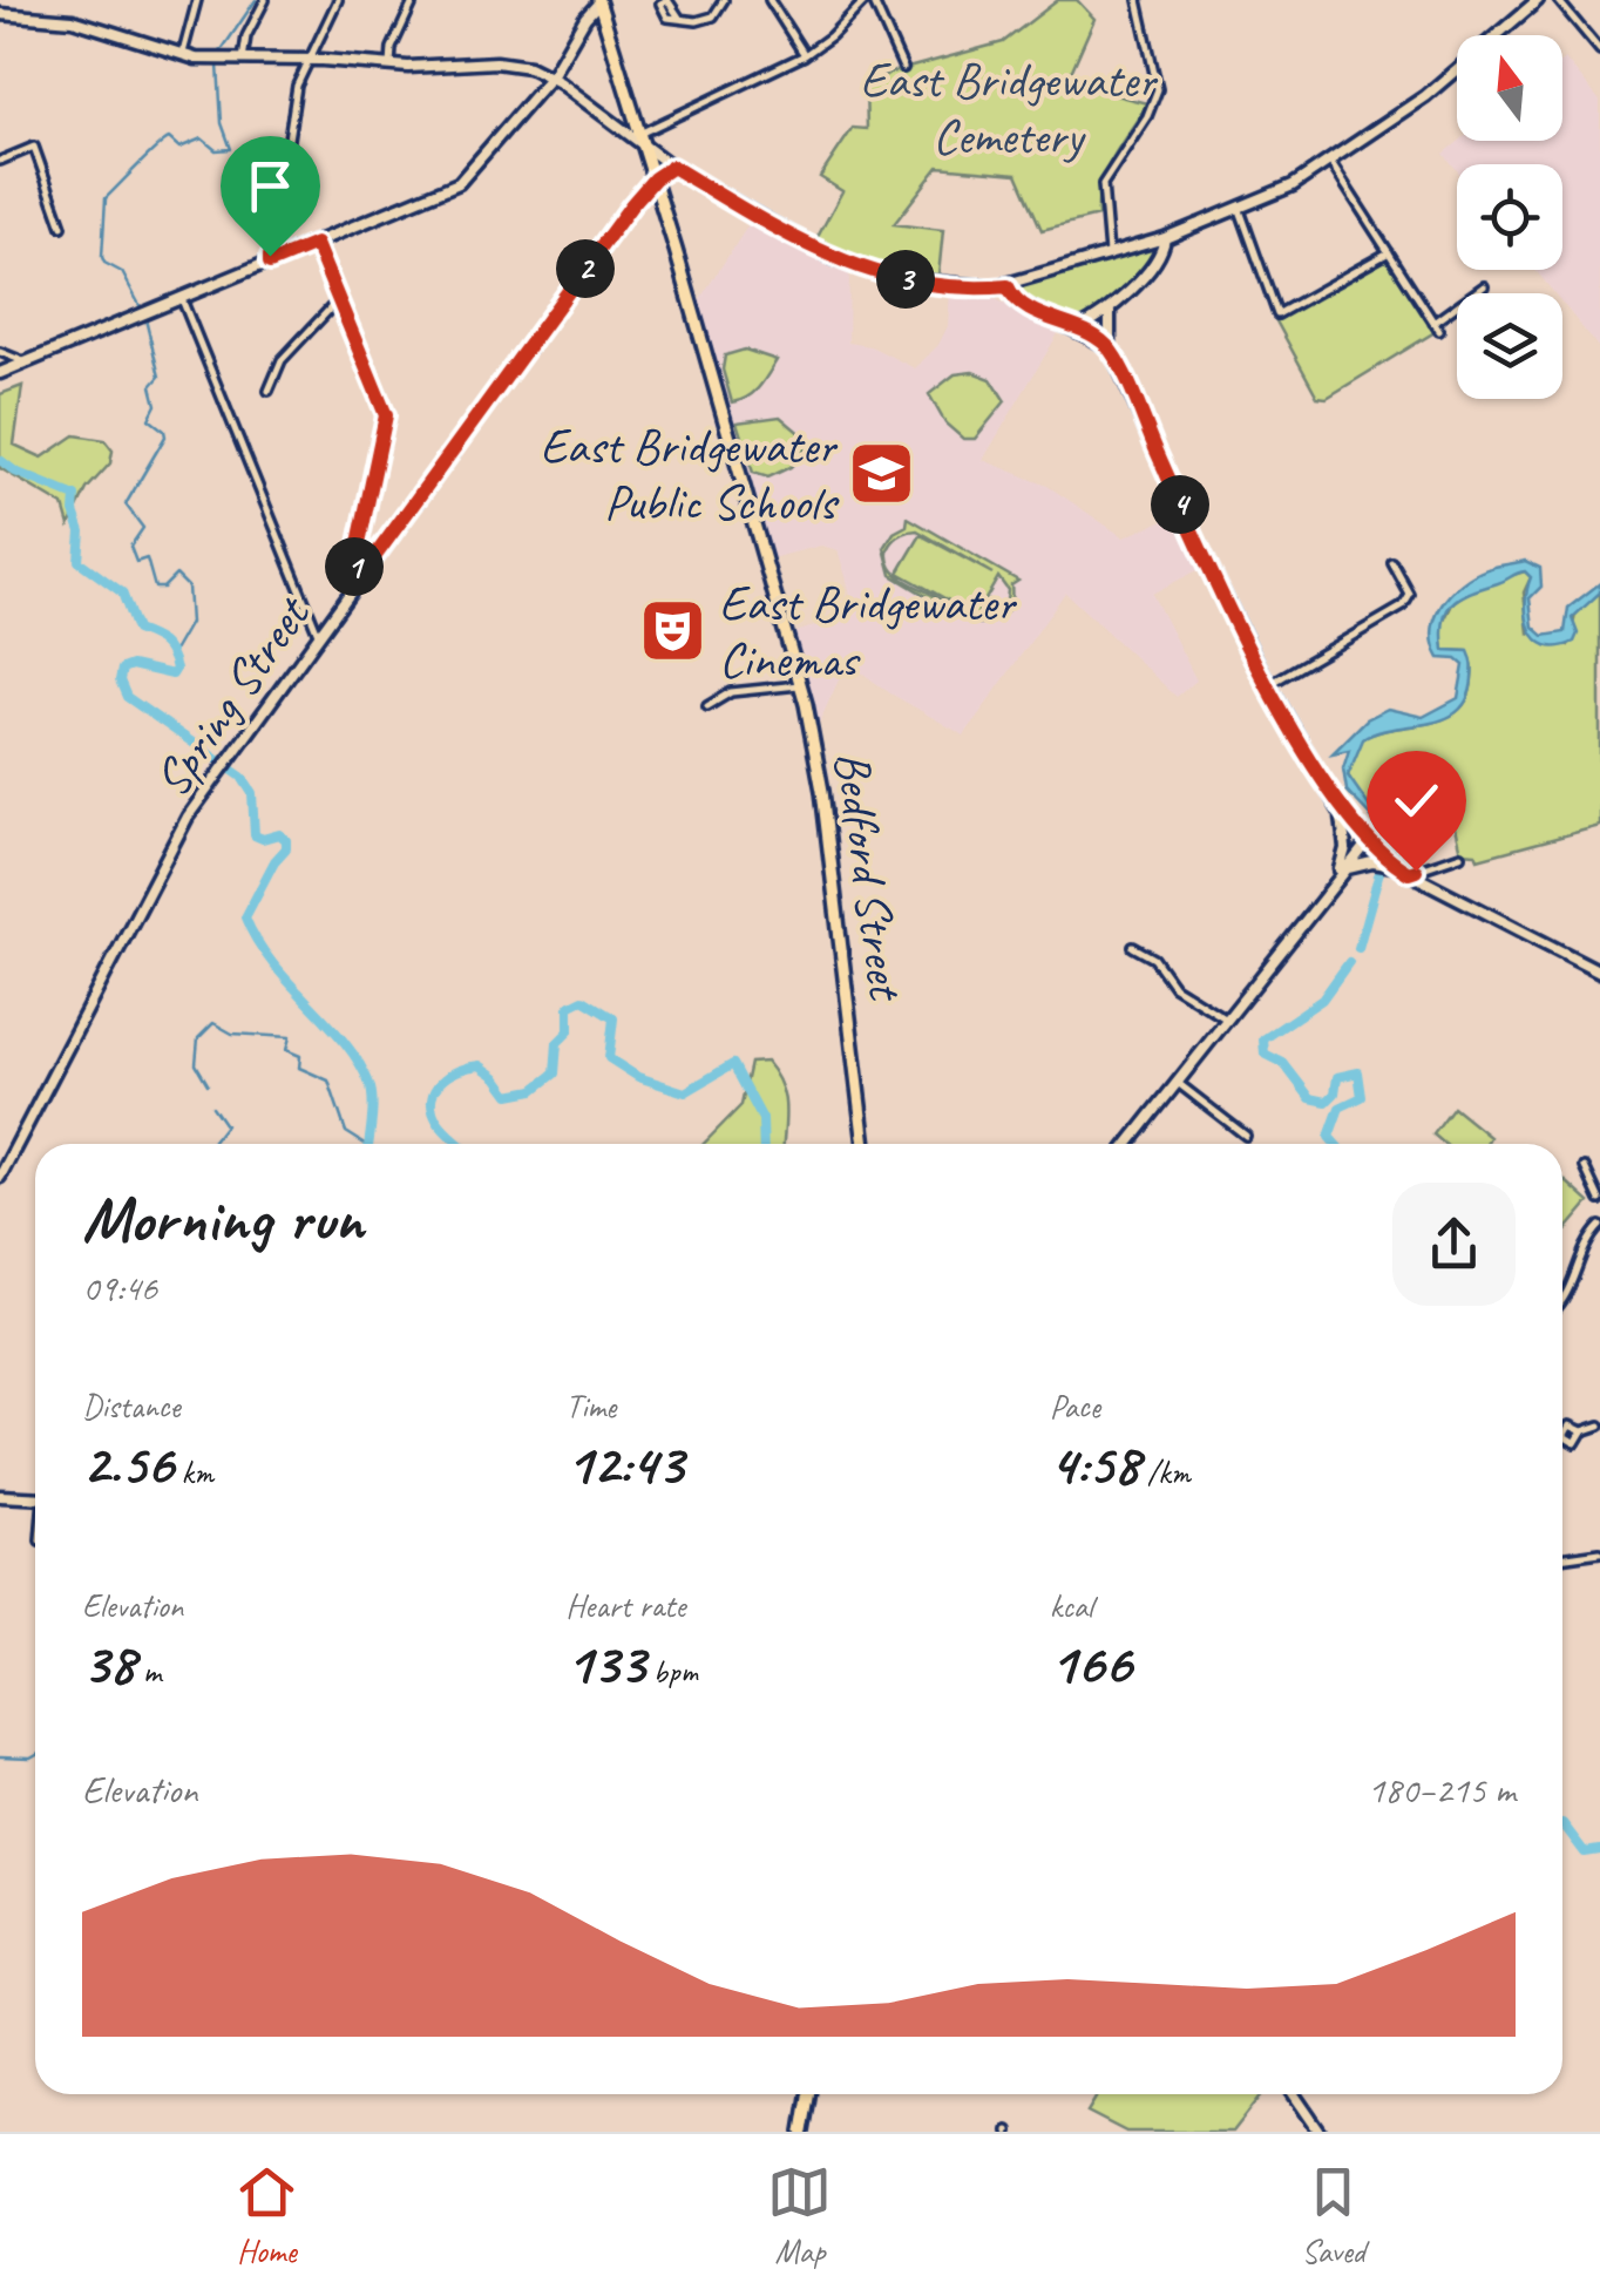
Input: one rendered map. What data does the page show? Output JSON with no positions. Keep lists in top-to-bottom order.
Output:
{
  "streets": {
    "main road": ["Spring Street", "Bedford Street"]
  },
  "crossings": [
    ["Spring Street", "Bedford Street"]
  ],
  "parks": ["East Bridgewater Cemetery"],
  "places": {
    "school or university": ["East Bridgewater Public Schools"],
    "theatre": ["East Bridgewater Cinemas"]
  },
  "north": "top",
  "page": {
    "pins": [
      "2",
      "3",
      "4",
      "1"
    ],
    "heading": ["Morning run", "09:46"],
    "stats": [
      ["Distance", "2.56 km"],
      ["Time", "12:43"],
      ["Pace", "4:58 /km"],
      ["Elevation", "38 m"],
      ["Heart rate", "133 bpm"],
      ["kcal", "166"]
    ],
    "chart": ["Elevation", "180–215 m"],
    "tabs": ["Home", "Map", "Saved"]
  }
}
